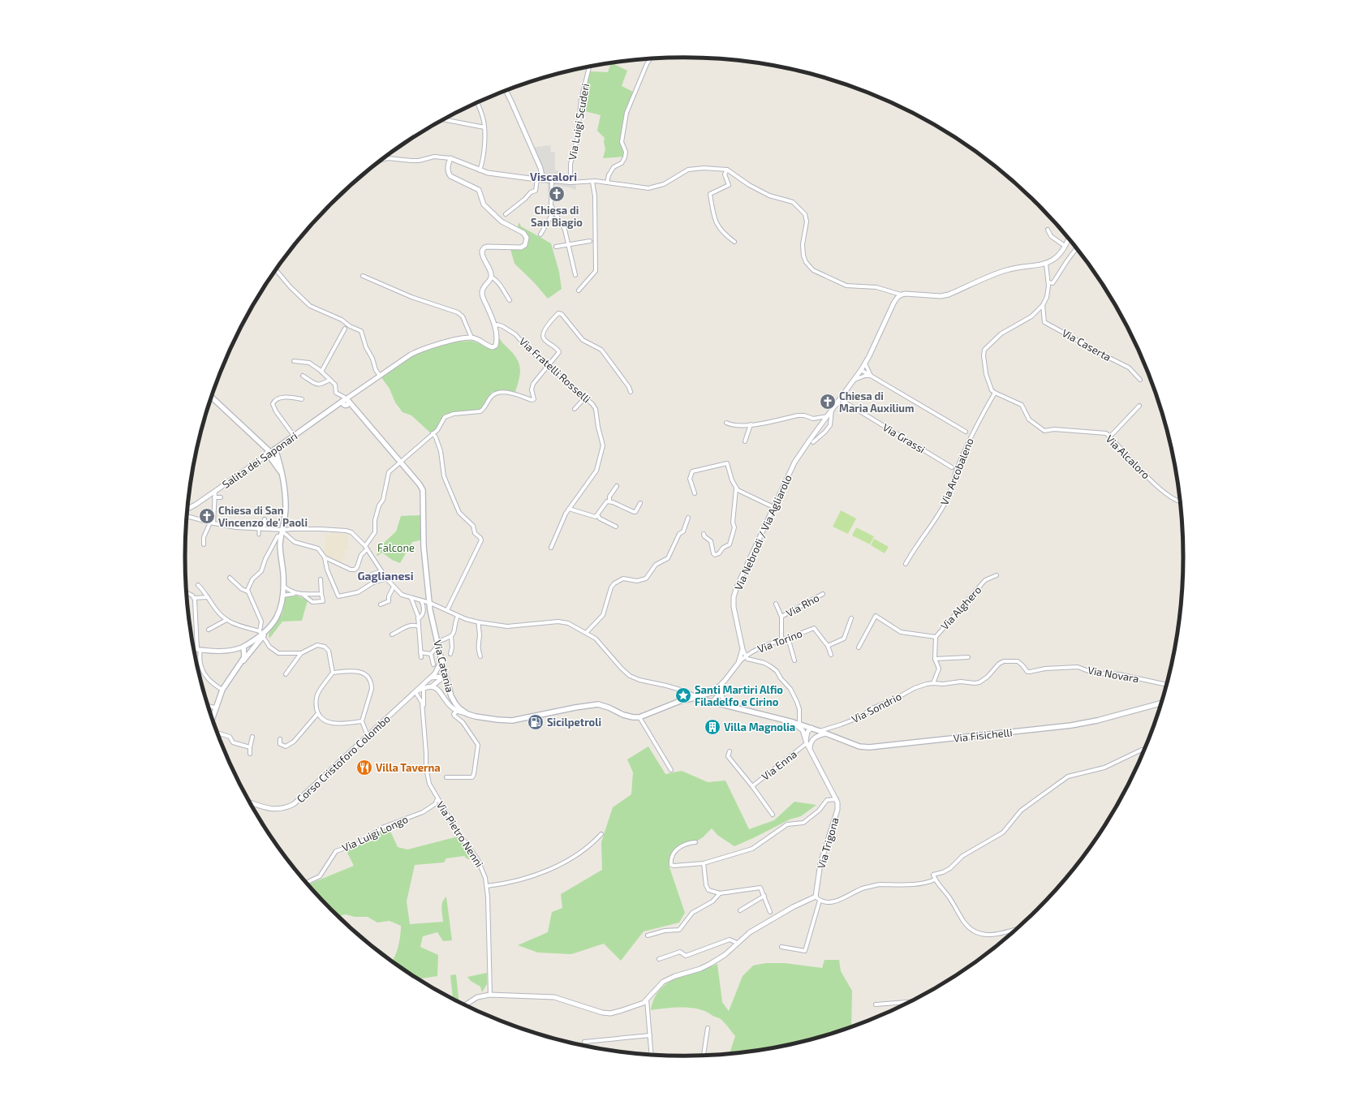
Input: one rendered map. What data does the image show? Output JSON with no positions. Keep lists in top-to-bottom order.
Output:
{
  "streets": {
    "main road": ["Salita dei Saponari", "Via Catania", "Via Fisichelli"],
    "street": [
      "Via Luigi Scuderi",
      "Via Caserta",
      "Via Fratelli Rosselli",
      "Via Grassi",
      "Via Alcaloro",
      "Via Arcobaleno",
      "Via Nebrodi / Via Agliarolo",
      "Via Rho",
      "Via Alghero",
      "Via Torino",
      "Via Novara",
      "Via Sondrio",
      "Corso Cristoforo Colombo",
      "Via Enna",
      "Via Luigi Longo",
      "Via Pietro Nenni",
      "Via Trigona"
    ]
  },
  "crossings": [
    ["Via Grassi", "Via Nebrodi / Via Agliarolo"],
    ["Via Alcaloro", "Via Arcobaleno"],
    ["Salita dei Saponari", "Via Catania"],
    ["Via Alghero", "Via Novara"],
    ["Via Alghero", "Via Sondrio"],
    ["Via Novara", "Via Sondrio"],
    ["Via Sondrio", "Via Fisichelli"],
    ["Via Luigi Longo", "Via Pietro Nenni"]
  ],
  "districts": ["Viscalori", "Gaglianesi"],
  "parks": ["Falcone"],
  "places": {
    "church": ["Chiesa di San Biagio", "Chiesa di Maria Auxilium", "Chiesa di San Vincenzo de' Paoli"],
    "place": ["Santi Martiri Alfio Filadelfo e Cirino"],
    "fuel station": ["Sicilpetroli"],
    "building": ["Villa Magnolia"],
    "restaurant": ["Villa Taverna"]
  }
}
